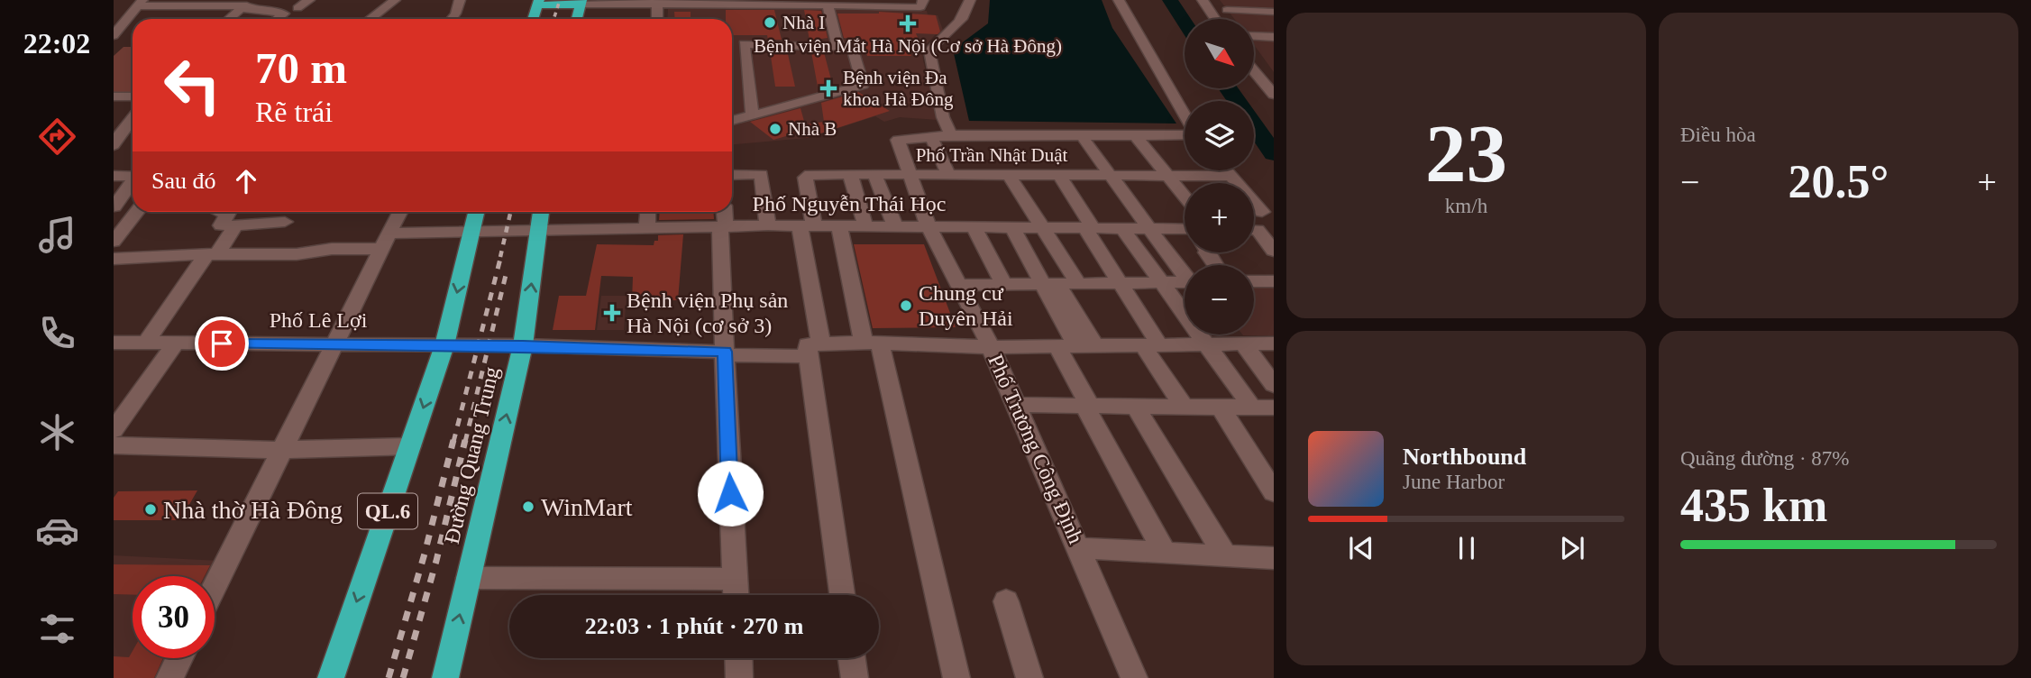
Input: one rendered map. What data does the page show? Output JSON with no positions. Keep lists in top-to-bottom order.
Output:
{
  "streets": {
    "highway": ["Đường Quang Trung", "QL.6"],
    "street": [
      "Phố Trần Nhật Duật",
      "Phố Nguyễn Thái Học",
      "Phố Lê Lợi",
      "Phố Trương Công Định"
    ]
  },
  "crossings": [
    ["Phố Trần Nhật Duật", "Phố Nguyễn Thái Học"],
    ["Phố Trần Nhật Duật", "Phố Trương Công Định"],
    ["Phố Nguyễn Thái Học", "Phố Trương Công Định"],
    ["Phố Nguyễn Thái Học", "Đường Quang Trung"],
    ["Phố Nguyễn Thái Học", "QL.6"],
    ["Phố Lê Lợi", "Phố Trương Công Định"],
    ["Phố Lê Lợi", "Đường Quang Trung"],
    ["Phố Lê Lợi", "QL.6"]
  ],
  "places": {
    "other": [
      "Nhà I",
      "Nhà B",
      "Chung cư Duyên Hải",
      "WinMart",
      "Nhà thờ Hà Đông"
    ],
    "health": ["Bệnh viện Mắt Hà Nội (Cơ sở Hà Đông)", "Bệnh viện Đa khoa Hà Đông", "Bệnh viện Phụ sản Hà Nội (cơ sở 3)"]
  },
  "north": "bottom right",
  "page": {
    "tabs": "22:02",
    "tile": [
      ["23", "km/h"],
      "Điều hòa",
      ["Quãng đường · 87%", "435 km"]
    ],
    "map_buttons": ["+", "−"],
    "turn": ["70 m", "Rẽ trái"],
    "then": "Sau đó",
    "heat": ["−", "20.5°", "+"],
    "song": ["Northbound", "June Harbor"],
    "limit": "30",
    "trip": "22:03 · 1 phút · 270 m"
  }
}
